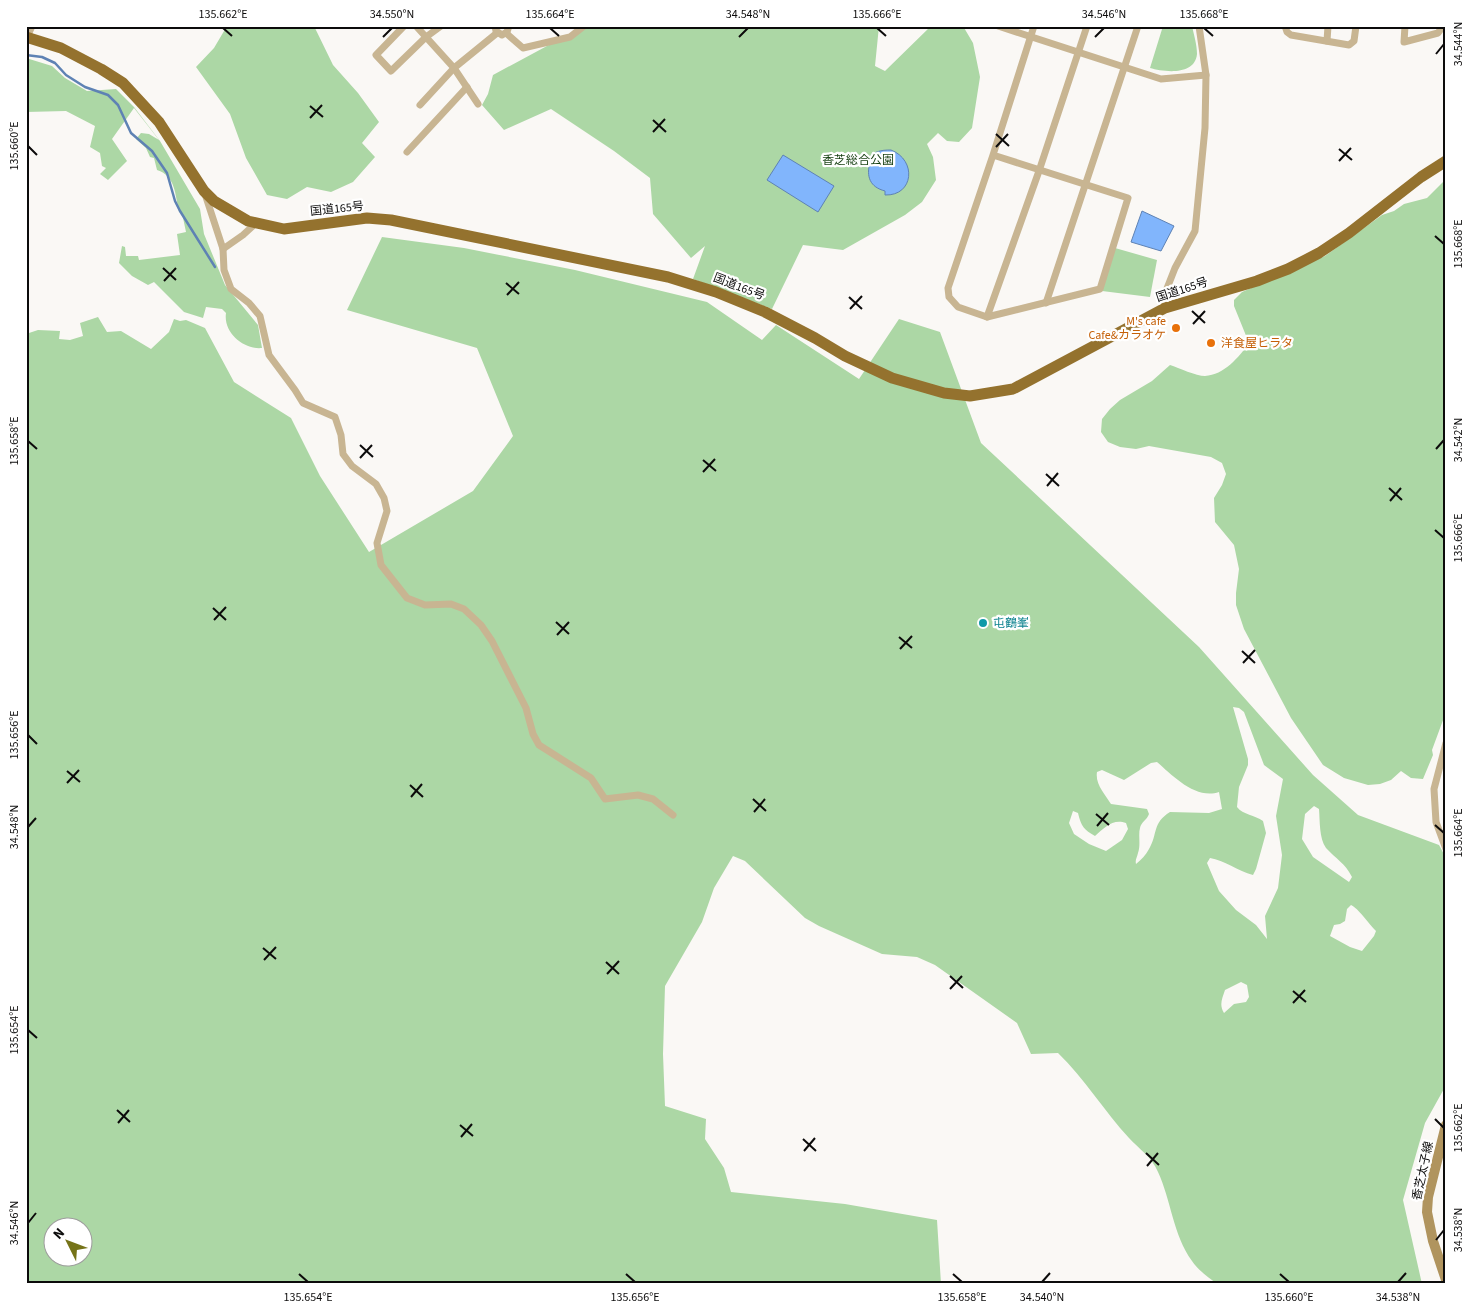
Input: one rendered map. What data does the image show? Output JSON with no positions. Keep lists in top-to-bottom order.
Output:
{
  "streets": {
    "highway": ["国道165号"],
    "main road": ["香芝太子線"]
  },
  "parks": ["香芝総合公園"],
  "places": ["M's cafe Cafe&カラオケ", "洋食屋ヒラタ", "屯鶴峯"],
  "north": "top left",
  "coordinates": [
    "135.662°E",
    "34.550°N",
    "135.664°E",
    "34.548°N",
    "135.666°E",
    "34.546°N",
    "135.668°E",
    "34.544°N",
    "135.660°E",
    "34.542°N",
    "135.658°E",
    "135.656°E",
    "135.654°E",
    "34.538°N",
    "34.540°N"
  ]
}
